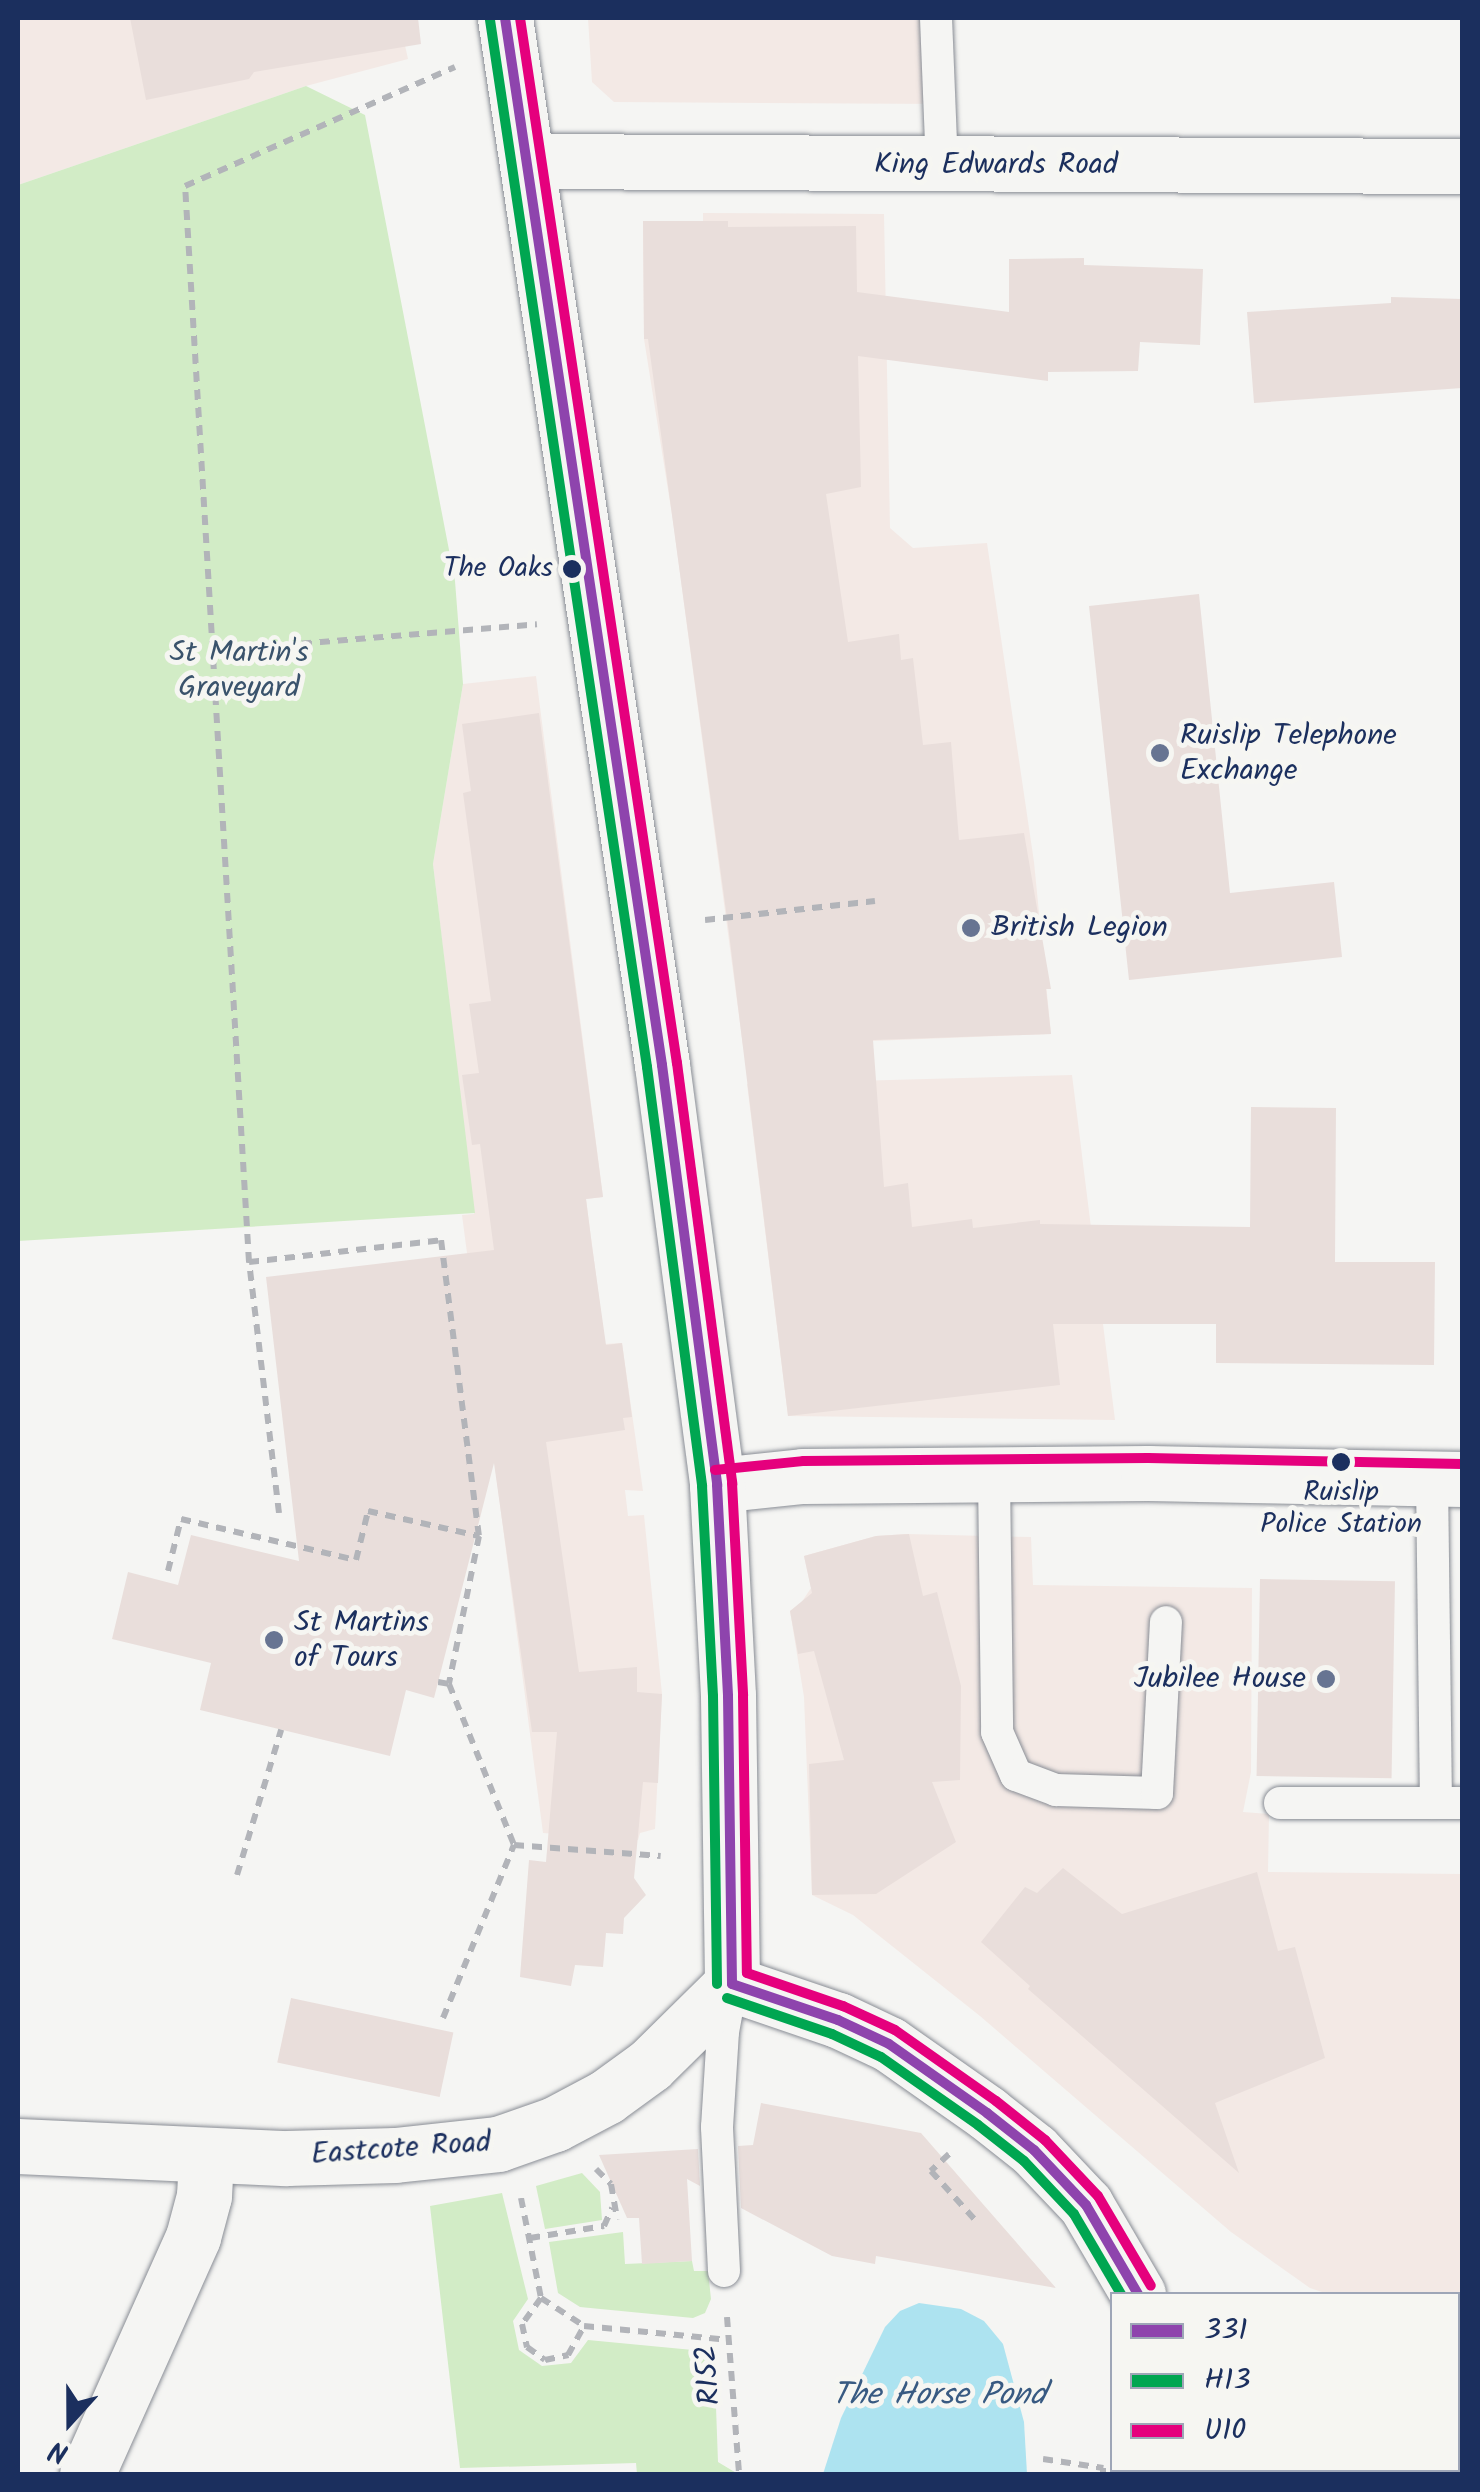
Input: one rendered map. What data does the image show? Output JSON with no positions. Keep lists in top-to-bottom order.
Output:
{
  "streets": {
    "main road": ["King Edwards Road", "Eastcote Road"],
    "path": ["R152"]
  },
  "water": ["The Horse Pond"],
  "parks": ["St Martin's Graveyard"],
  "places": [
    "The Oaks",
    "Ruislip Telephone Exchange",
    "British Legion",
    "Ruislip Police Station",
    "St Martins of Tours",
    "Jubilee House"
  ],
  "lines": ["transit line 331", "transit line U10", "transit line H13"],
  "legend": ["331", "H13", "U10"],
  "north": "bottom"
}
